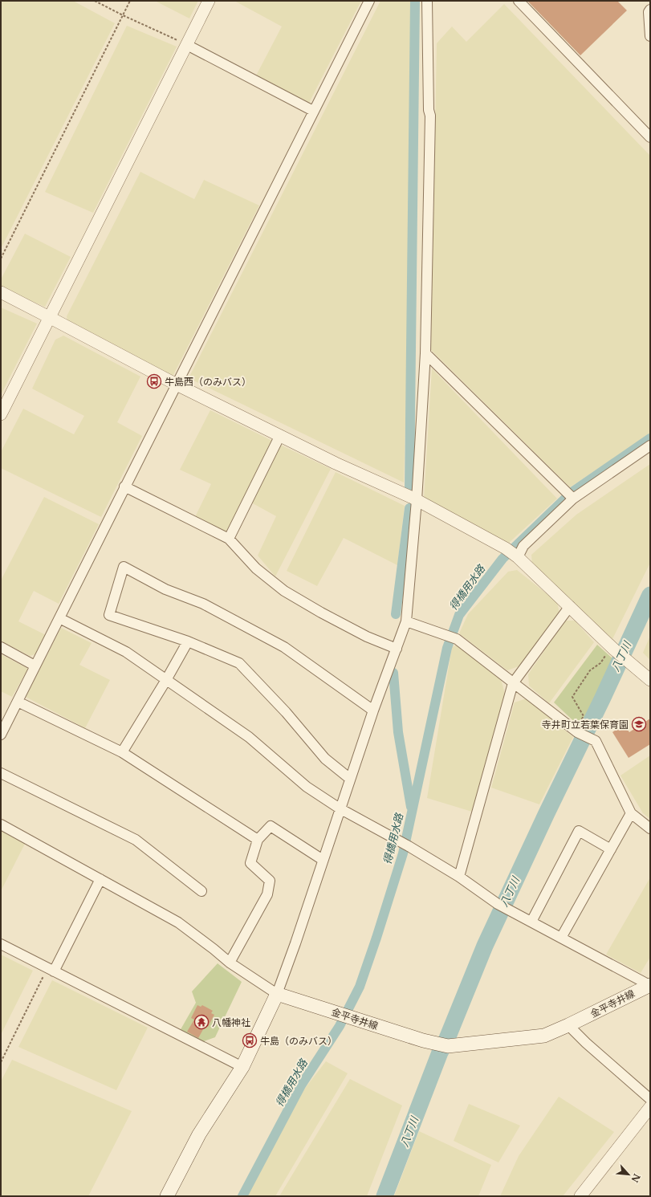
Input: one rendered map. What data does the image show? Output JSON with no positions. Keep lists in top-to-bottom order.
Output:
{
  "streets": {
    "main road": ["金平寺井線"]
  },
  "water": ["得橋用水路", "八丁川"],
  "places": {
    "bus stop": ["牛島西（のみバス）", "牛島（のみバス）"],
    "school or university": ["寺井町立若葉保育園"],
    "temple": ["八幡神社"]
  },
  "north": "bottom right"
}
